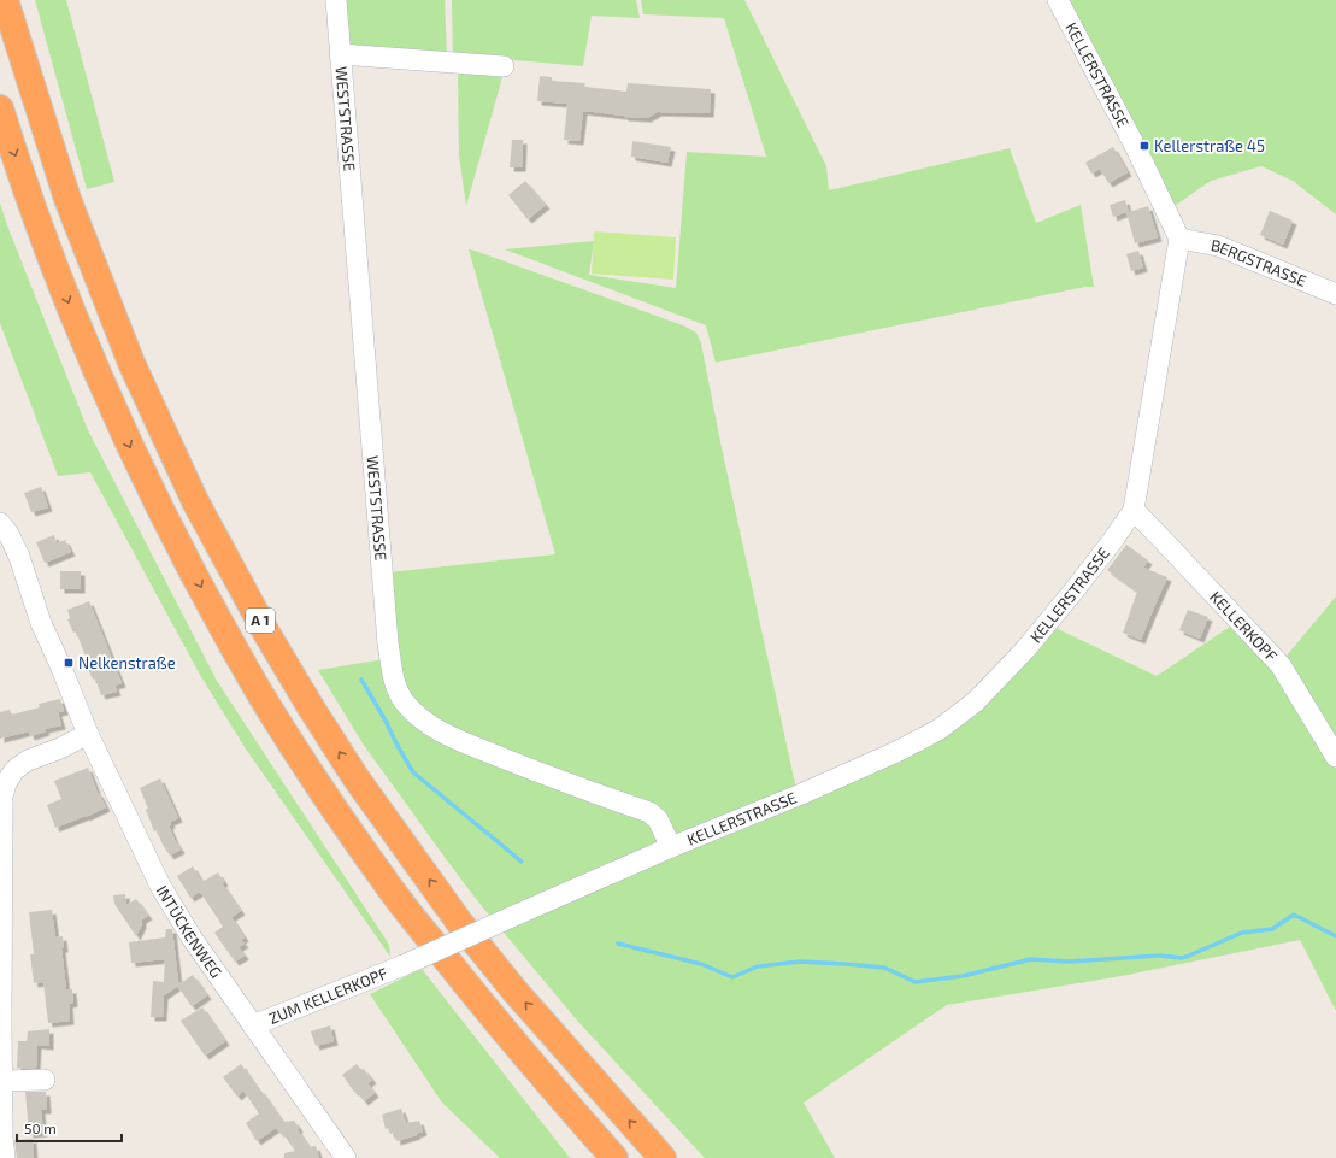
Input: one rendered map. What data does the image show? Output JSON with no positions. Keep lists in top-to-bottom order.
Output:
{
  "streets": {
    "highway": ["A 1"],
    "street": [
      "KELLERSTRASSE",
      "WESTSTRASSE",
      "BERGSTRASSE",
      "KELLERKOPF",
      "INTÜCKENWEG",
      "ZUM KELLERKOPF"
    ]
  },
  "crossings": [
    ["KELLERSTRASSE", "WESTSTRASSE"],
    ["KELLERSTRASSE", "BERGSTRASSE"],
    ["KELLERSTRASSE", "KELLERKOPF"],
    ["KELLERSTRASSE", "ZUM KELLERKOPF"],
    ["INTÜCKENWEG", "ZUM KELLERKOPF"]
  ],
  "places": {
    "transit": ["Kellerstraße 45", "Nelkenstraße"]
  },
  "scale_bar": "50 m"
}
